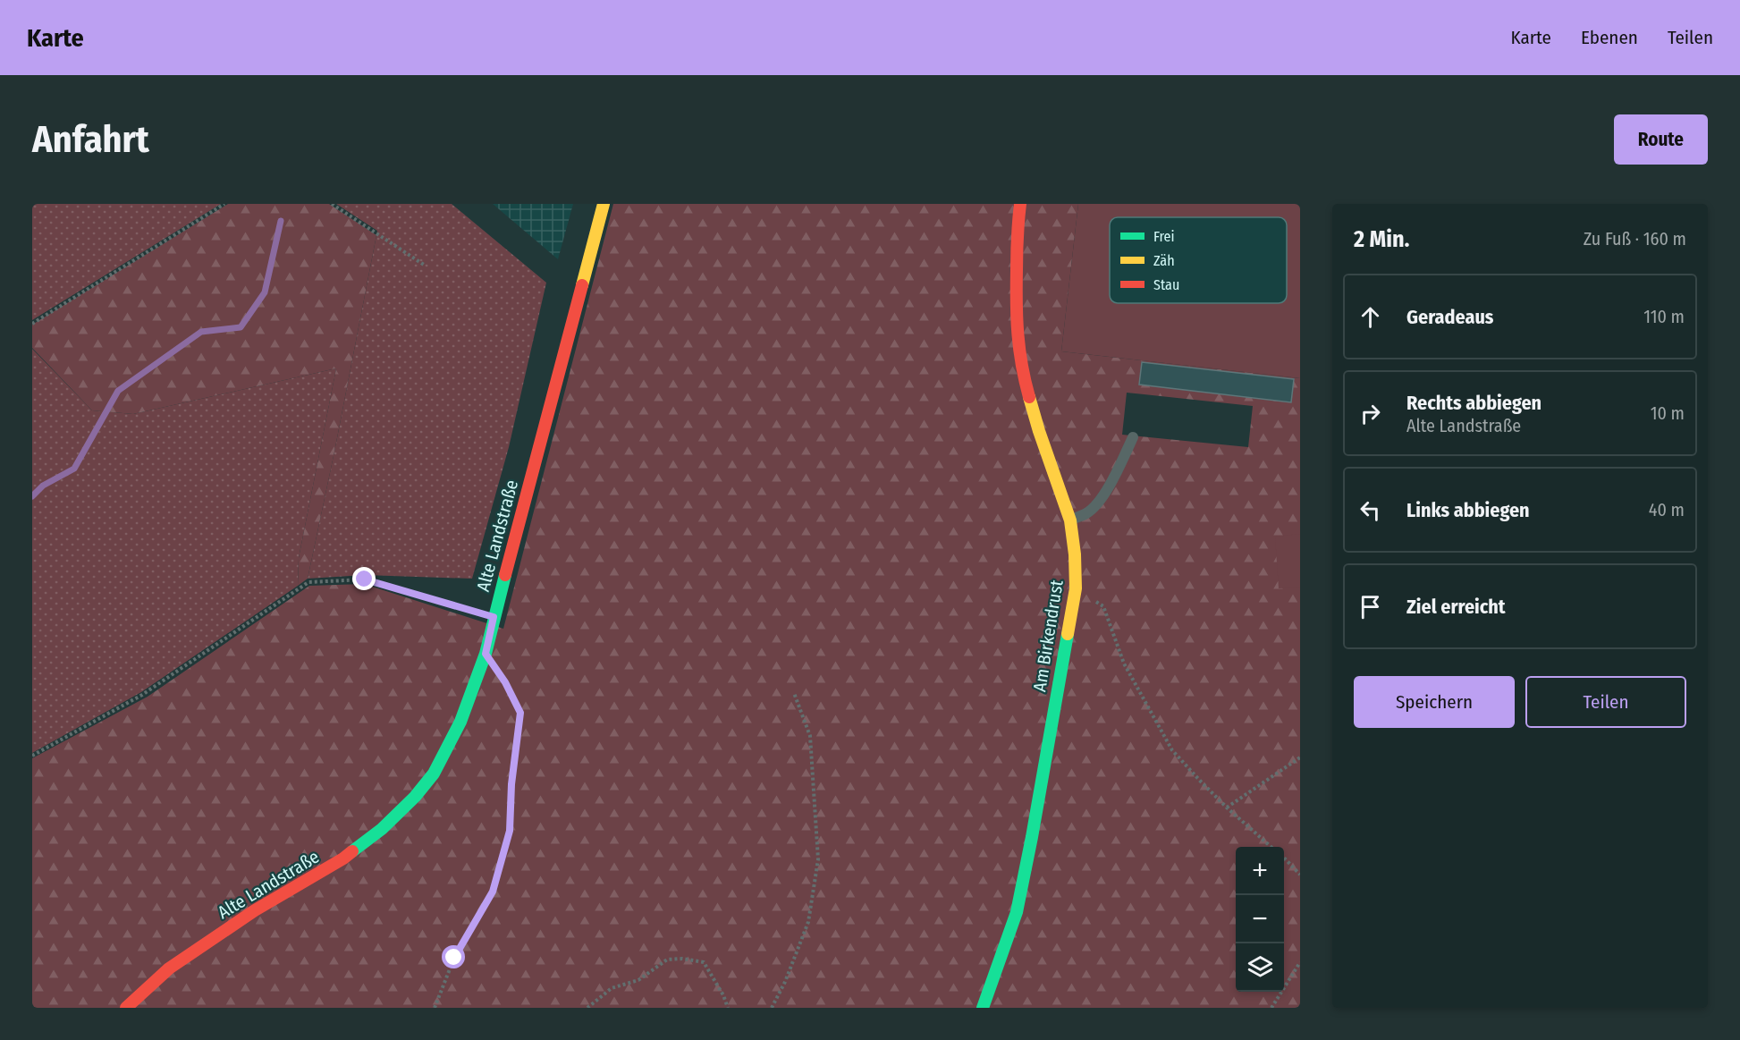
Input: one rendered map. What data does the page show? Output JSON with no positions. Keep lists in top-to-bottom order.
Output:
{
  "streets": {
    "street": ["Alte Landstraße", "Am Birkendrust"]
  },
  "legend": ["Frei", "Zäh", "Stau"],
  "page": {
    "header": "Karte",
    "nav": ["Karte", "Ebenen", "Teilen"],
    "buttons": [
      "Route",
      ["Speichern", "Teilen"]
    ],
    "title": "Anfahrt",
    "heading": ["2 Min.", "Zu Fuß · 160 m"],
    "list": [
      ["Geradeaus", "110 m"],
      ["Rechts abbiegen", "Alte Landstraße", "10 m"],
      ["Links abbiegen", "40 m"],
      "Ziel erreicht"
    ],
    "map_buttons": ["+", "−"]
  }
}
